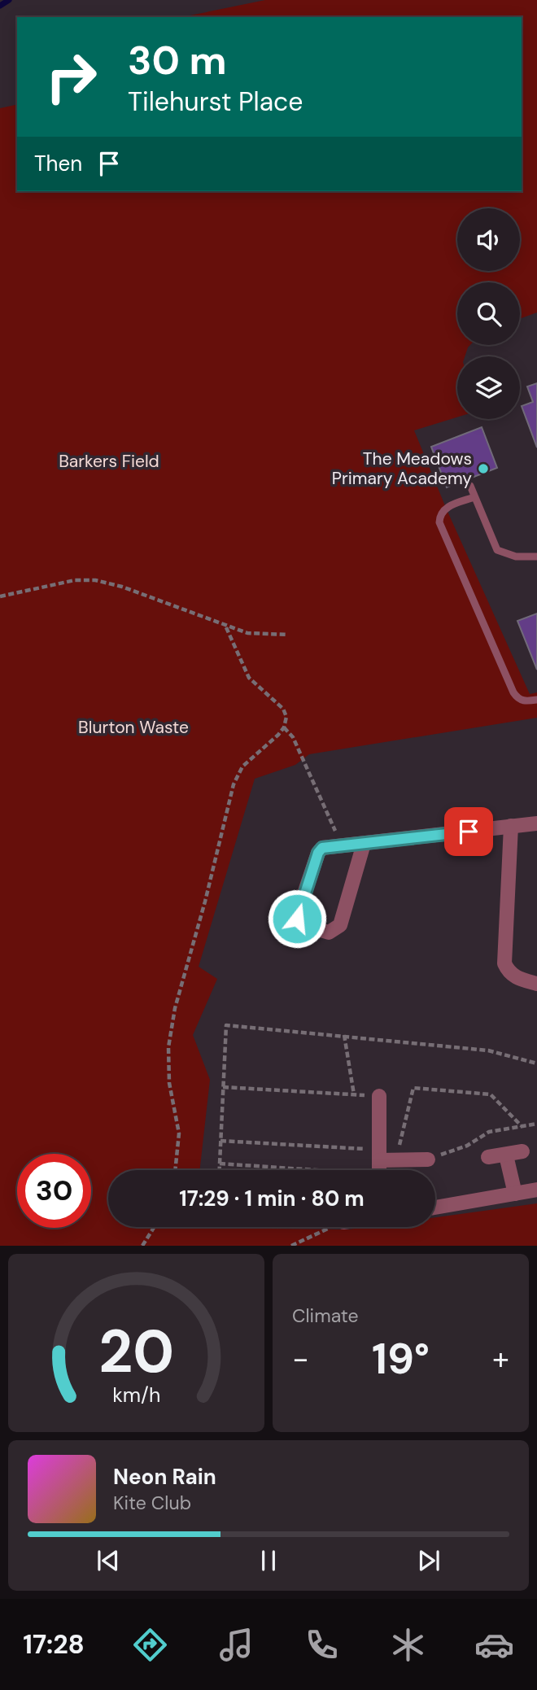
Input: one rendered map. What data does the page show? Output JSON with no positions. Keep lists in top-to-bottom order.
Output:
{
  "parks": ["Barkers Field", "Blurton Waste"],
  "places": ["The Meadows Primary Academy"],
  "page": {
    "turn": ["30 m", "Tilehurst Place"],
    "then": "Then",
    "limit": "30",
    "trip": "17:29 · 1 min · 80 m",
    "tile": "Climate",
    "heat": ["−", "19°", "+"],
    "song": ["Neon Rain", "Kite Club"],
    "tabs": "17:28",
    "gauge": ["20", "km/h"]
  }
}
